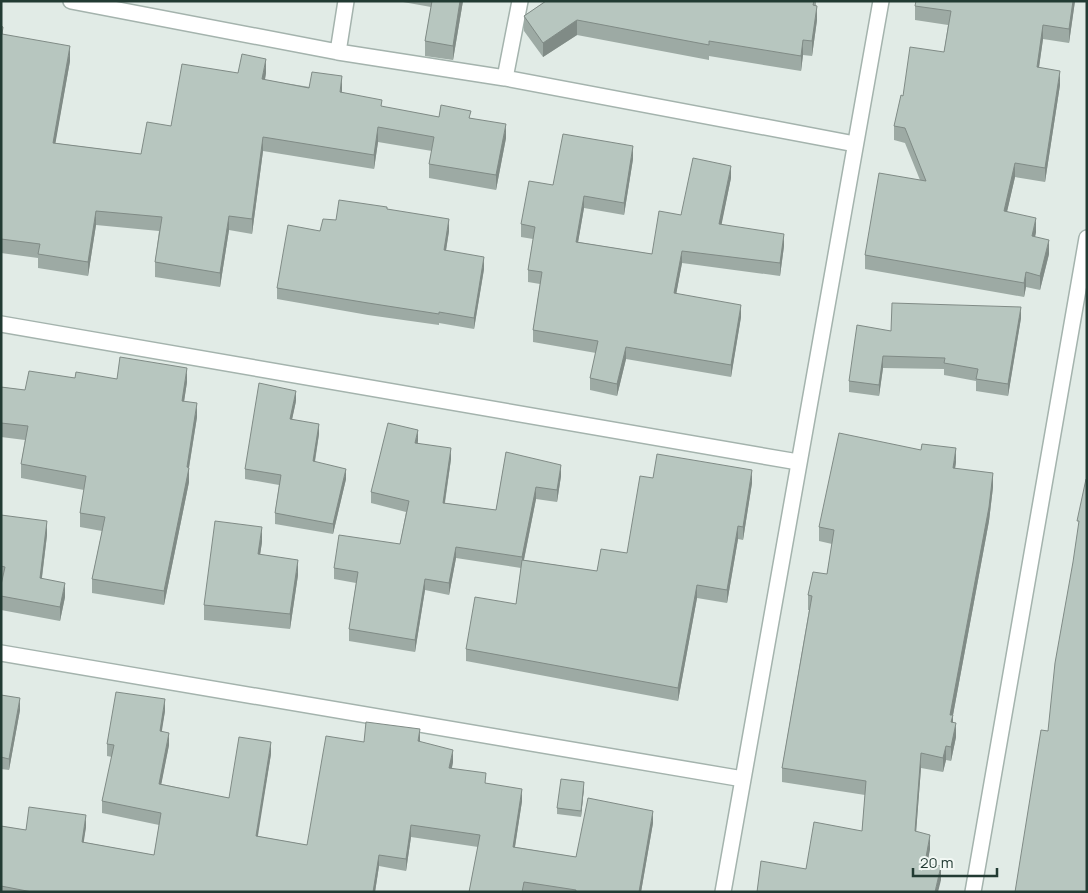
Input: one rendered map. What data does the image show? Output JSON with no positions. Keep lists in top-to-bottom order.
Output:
{
  "scale_bar": "20 m"
}
